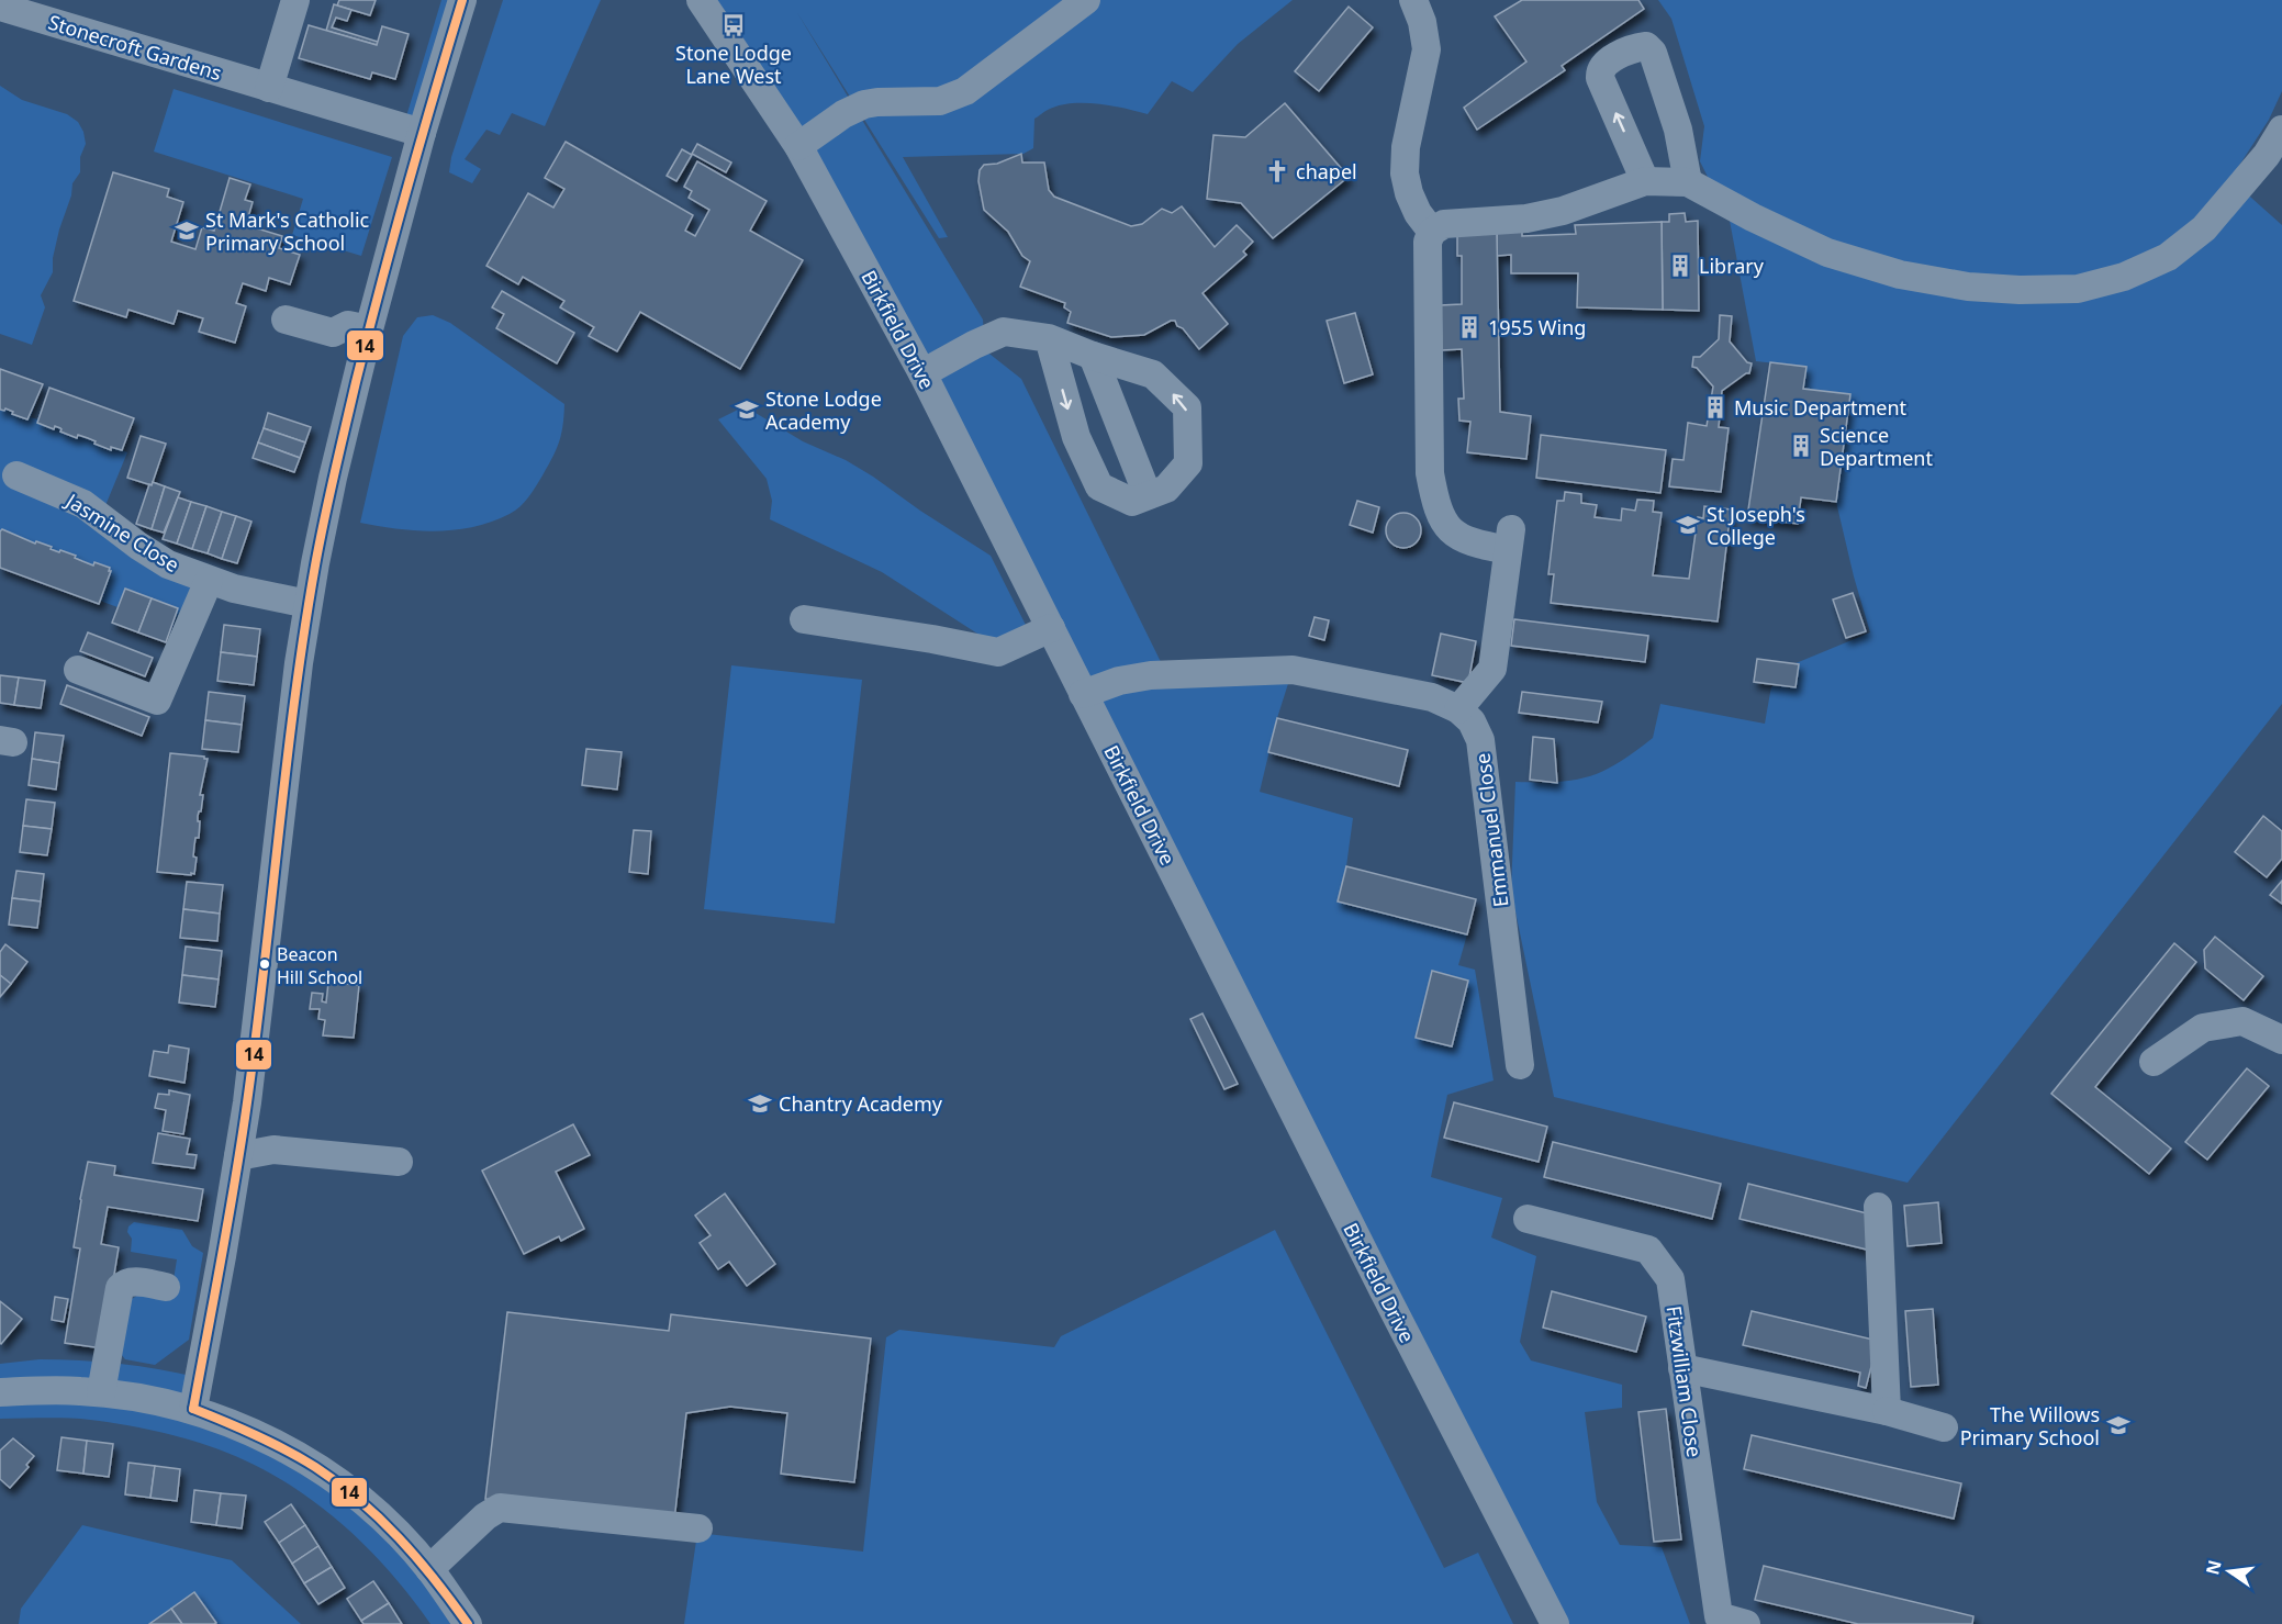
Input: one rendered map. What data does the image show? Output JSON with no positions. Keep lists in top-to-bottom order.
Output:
{
  "streets": {
    "street": [
      "Stonecroft Gardens",
      "Birkfield Drive",
      "Jasmine Close",
      "Emmanuel Close",
      "Fitzwilliam Close"
    ]
  },
  "places": {
    "bus stop": ["Stone Lodge Lane West"],
    "church": ["chapel"],
    "school or university": [
      "St Mark's Catholic Primary School",
      "Stone Lodge Academy",
      "St Joseph's College",
      "Chantry Academy",
      "The Willows Primary School"
    ],
    "building": [
      "Library",
      "1955 Wing",
      "Music Department",
      "Science Department"
    ],
    "other": ["Beacon Hill School"]
  },
  "lines": ["transit line 14"],
  "north": "left"
}
